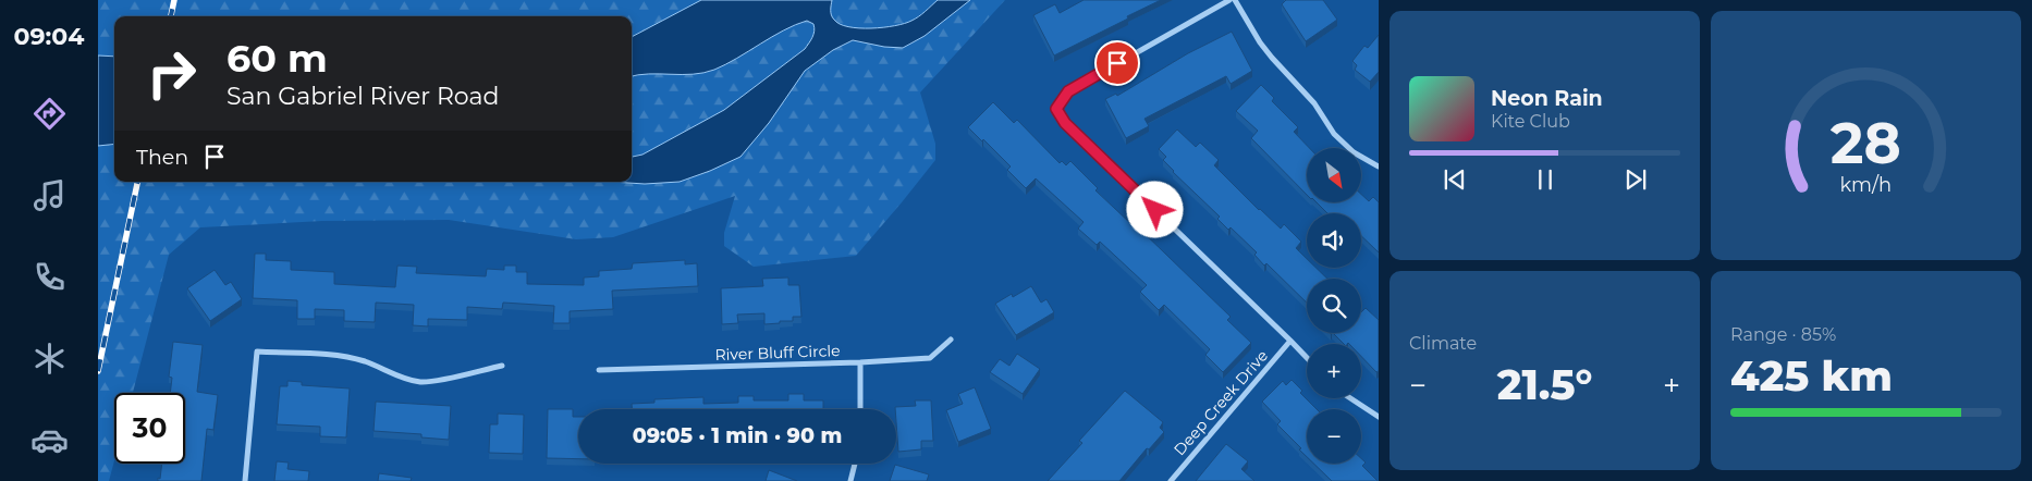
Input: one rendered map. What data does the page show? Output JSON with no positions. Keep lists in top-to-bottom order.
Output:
{
  "streets": {
    "street": ["River Bluff Circle", "Deep Creek Drive"]
  },
  "north": "bottom right",
  "page": {
    "tabs": "09:04",
    "turn": ["60 m", "San Gabriel River Road"],
    "song": ["Neon Rain", "Kite Club"],
    "then": "Then",
    "map_buttons": ["+", "−"],
    "tile": [
      "Climate",
      ["Range · 85%", "425 km"]
    ],
    "heat": ["−", "21.5°", "+"],
    "limit": "30",
    "trip": "09:05 · 1 min · 90 m",
    "gauge": ["28", "km/h"]
  }
}
